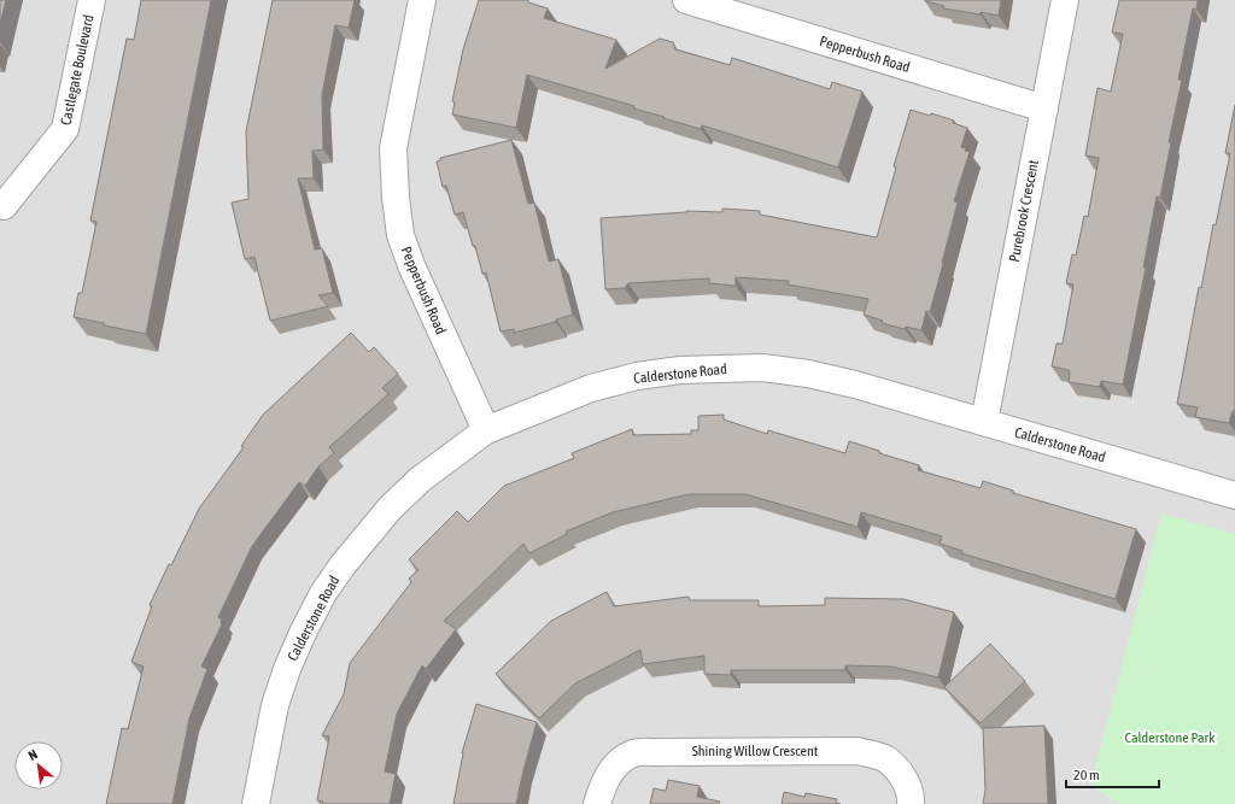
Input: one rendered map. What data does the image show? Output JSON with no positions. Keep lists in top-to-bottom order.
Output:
{
  "streets": {
    "street": [
      "Pepperbush Road",
      "Castlegate Boulevard",
      "Purebrook Crescent",
      "Calderstone Road",
      "Shining Willow Crescent"
    ]
  },
  "crossings": [
    ["Pepperbush Road", "Purebrook Crescent"],
    ["Pepperbush Road", "Calderstone Road"],
    ["Purebrook Crescent", "Calderstone Road"]
  ],
  "parks": ["Calderstone Park"],
  "scale_bar": "20 m",
  "north": "top left"
}
